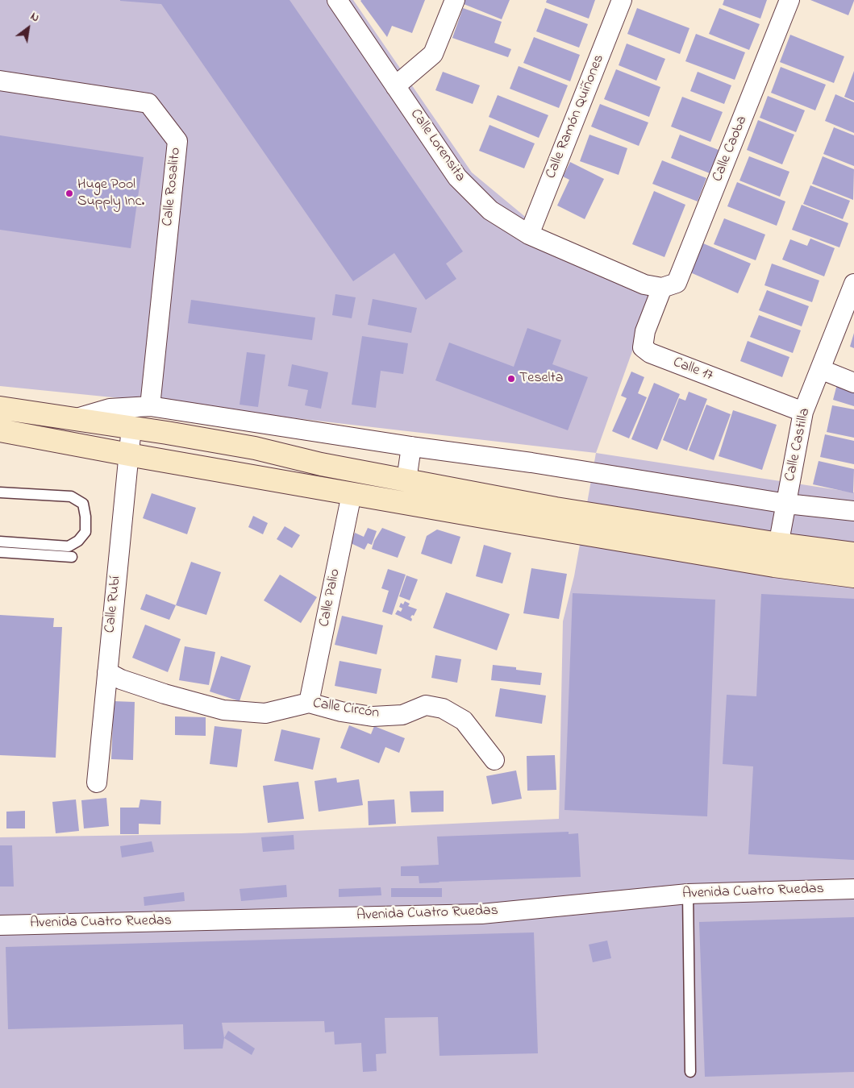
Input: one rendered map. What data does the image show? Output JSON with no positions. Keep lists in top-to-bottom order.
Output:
{
  "streets": {
    "street": [
      "Calle Ramón Quiñones",
      "Calle Lorensita",
      "Calle Caoba",
      "Calle Rosalito",
      "Calle 17",
      "Calle Castilla",
      "Calle Palio",
      "Calle Rubí",
      "Calle Circón",
      "Avenida Cuatro Ruedas"
    ]
  },
  "crossings": [
    ["Calle Ramón Quiñones", "Calle Lorensita"],
    ["Calle Lorensita", "Calle Caoba"],
    ["Calle Lorensita", "Calle 17"],
    ["Calle Caoba", "Calle 17"],
    ["Calle 17", "Calle Castilla"],
    ["Calle Palio", "Calle Circón"],
    ["Calle Rubí", "Calle Circón"]
  ],
  "places": ["Huge Pool Supply Inc.", "Teselta"],
  "north": "top right"
}
